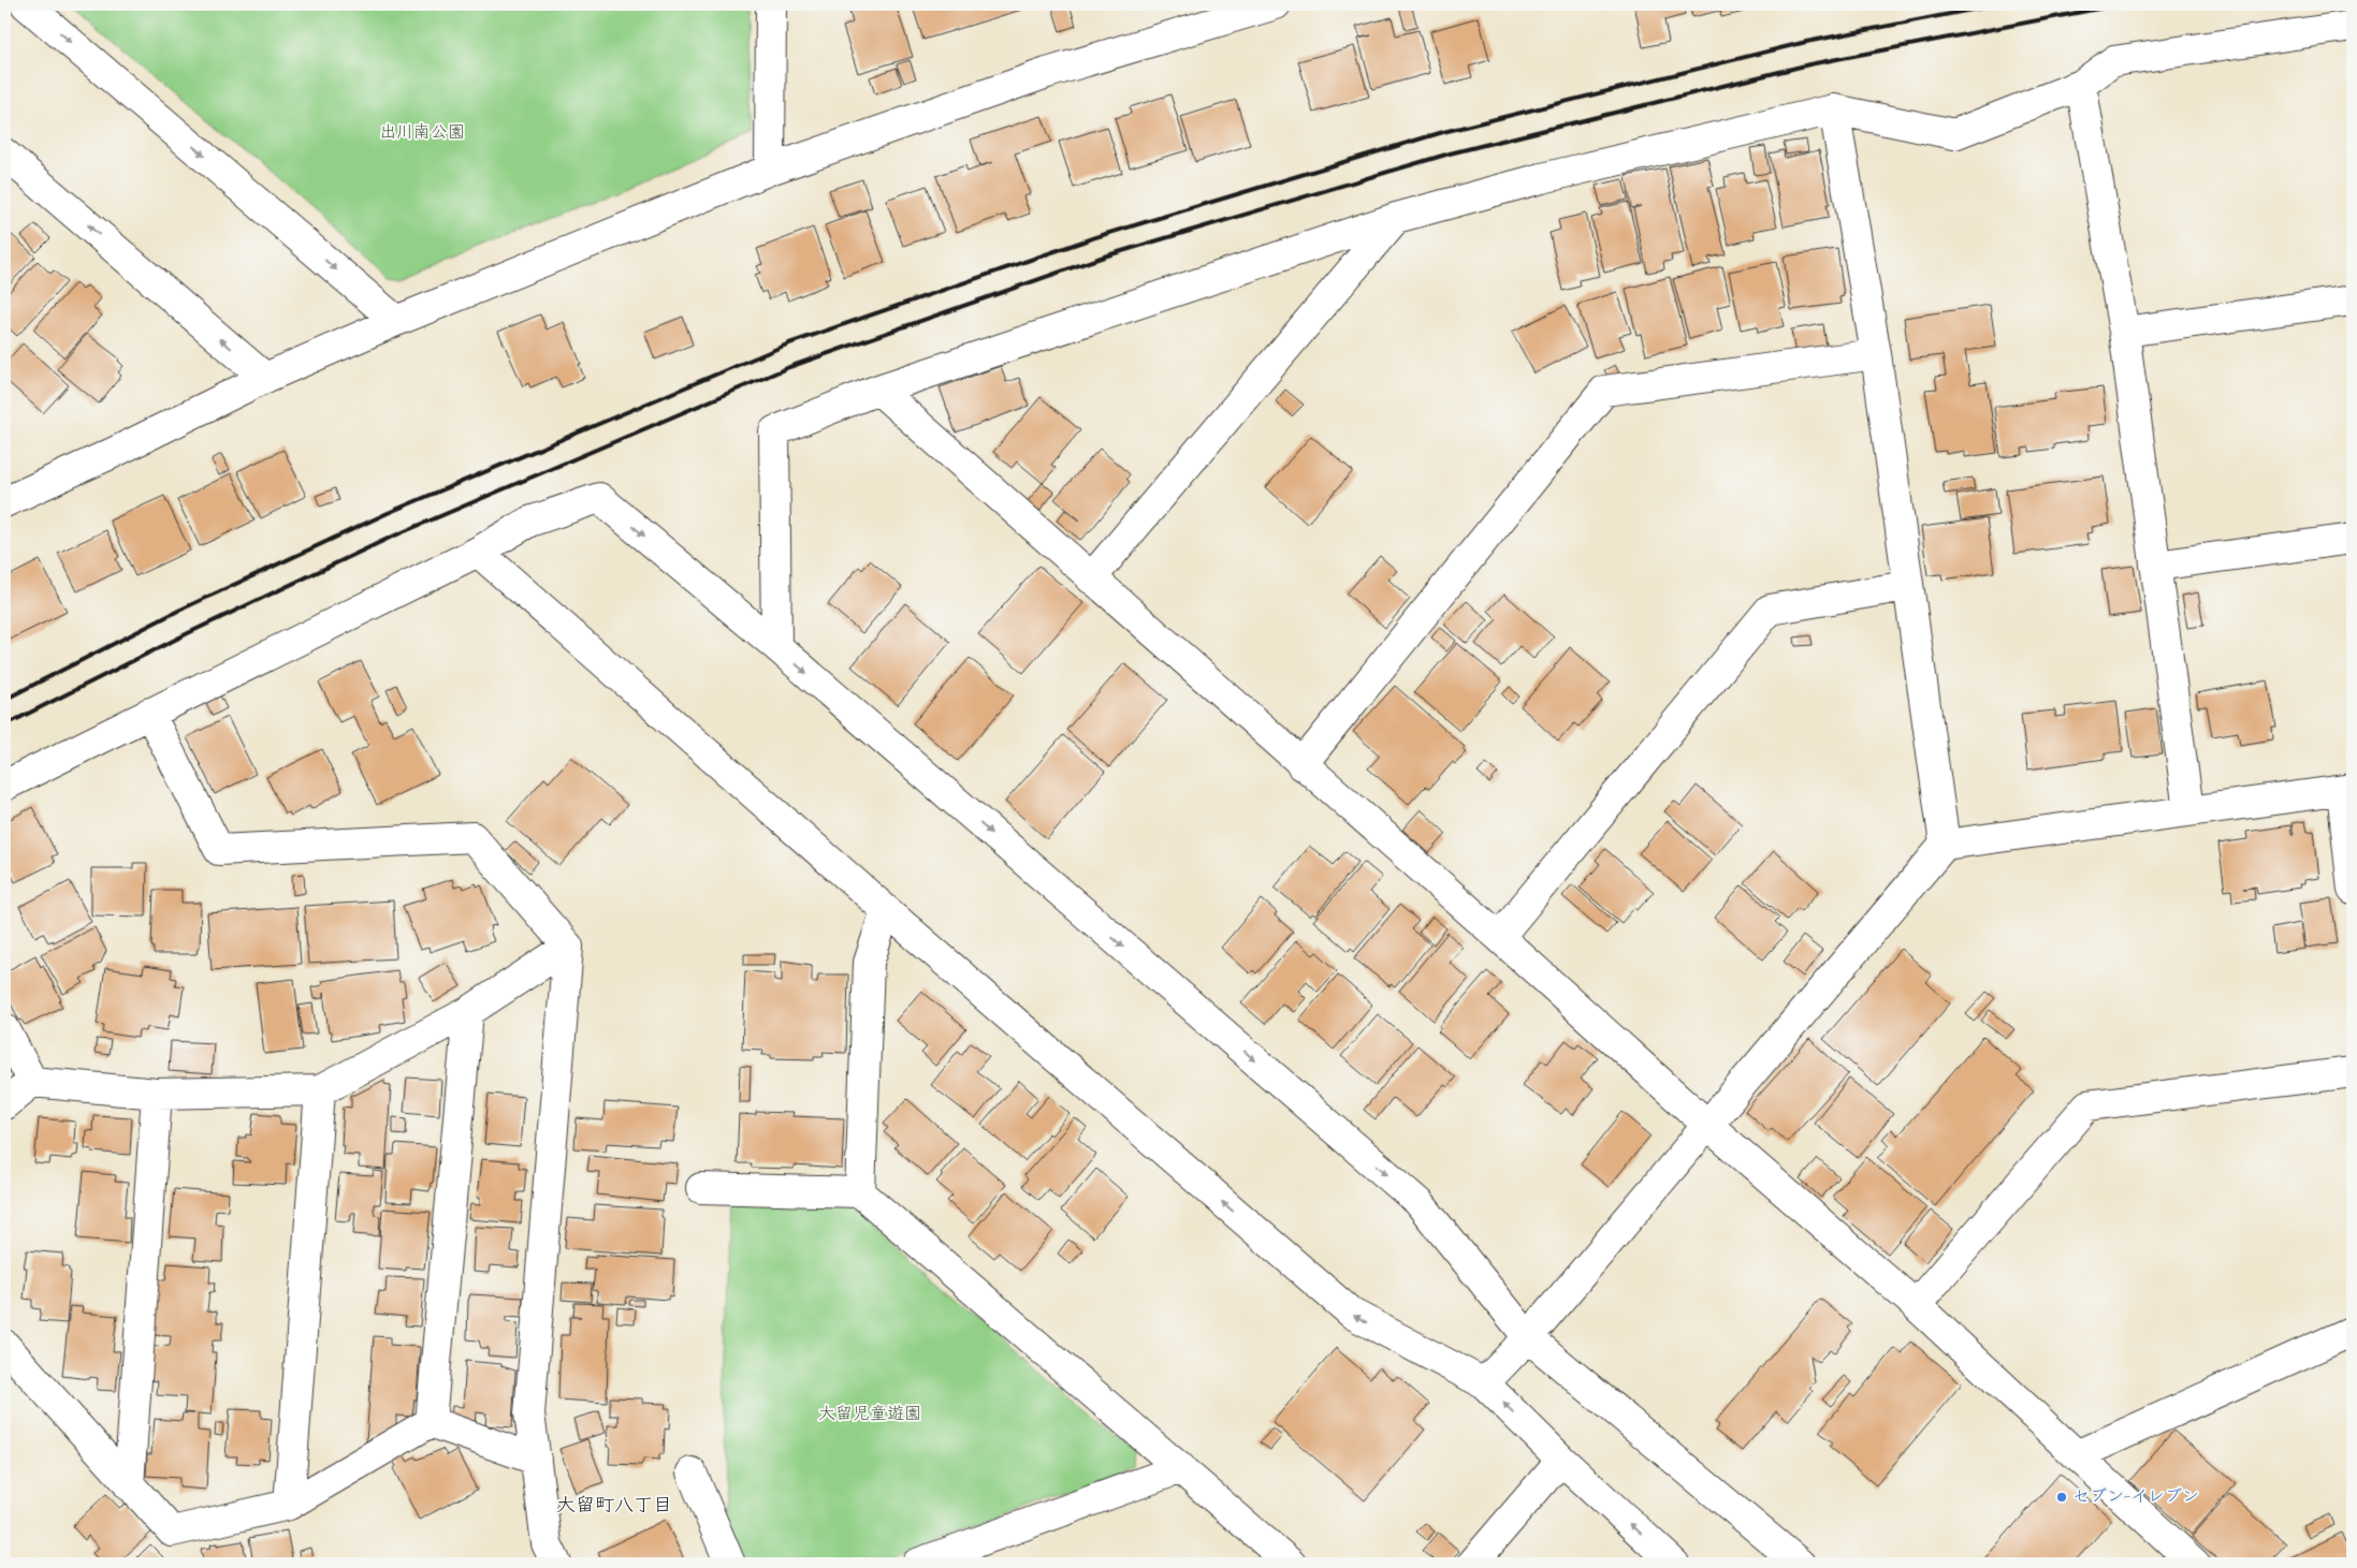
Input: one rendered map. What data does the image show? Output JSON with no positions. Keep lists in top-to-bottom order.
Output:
{
  "districts": ["大留町八丁目"],
  "parks": ["出川南公園", "大留児童遊園"],
  "places": ["セブン-イレブン"]
}
